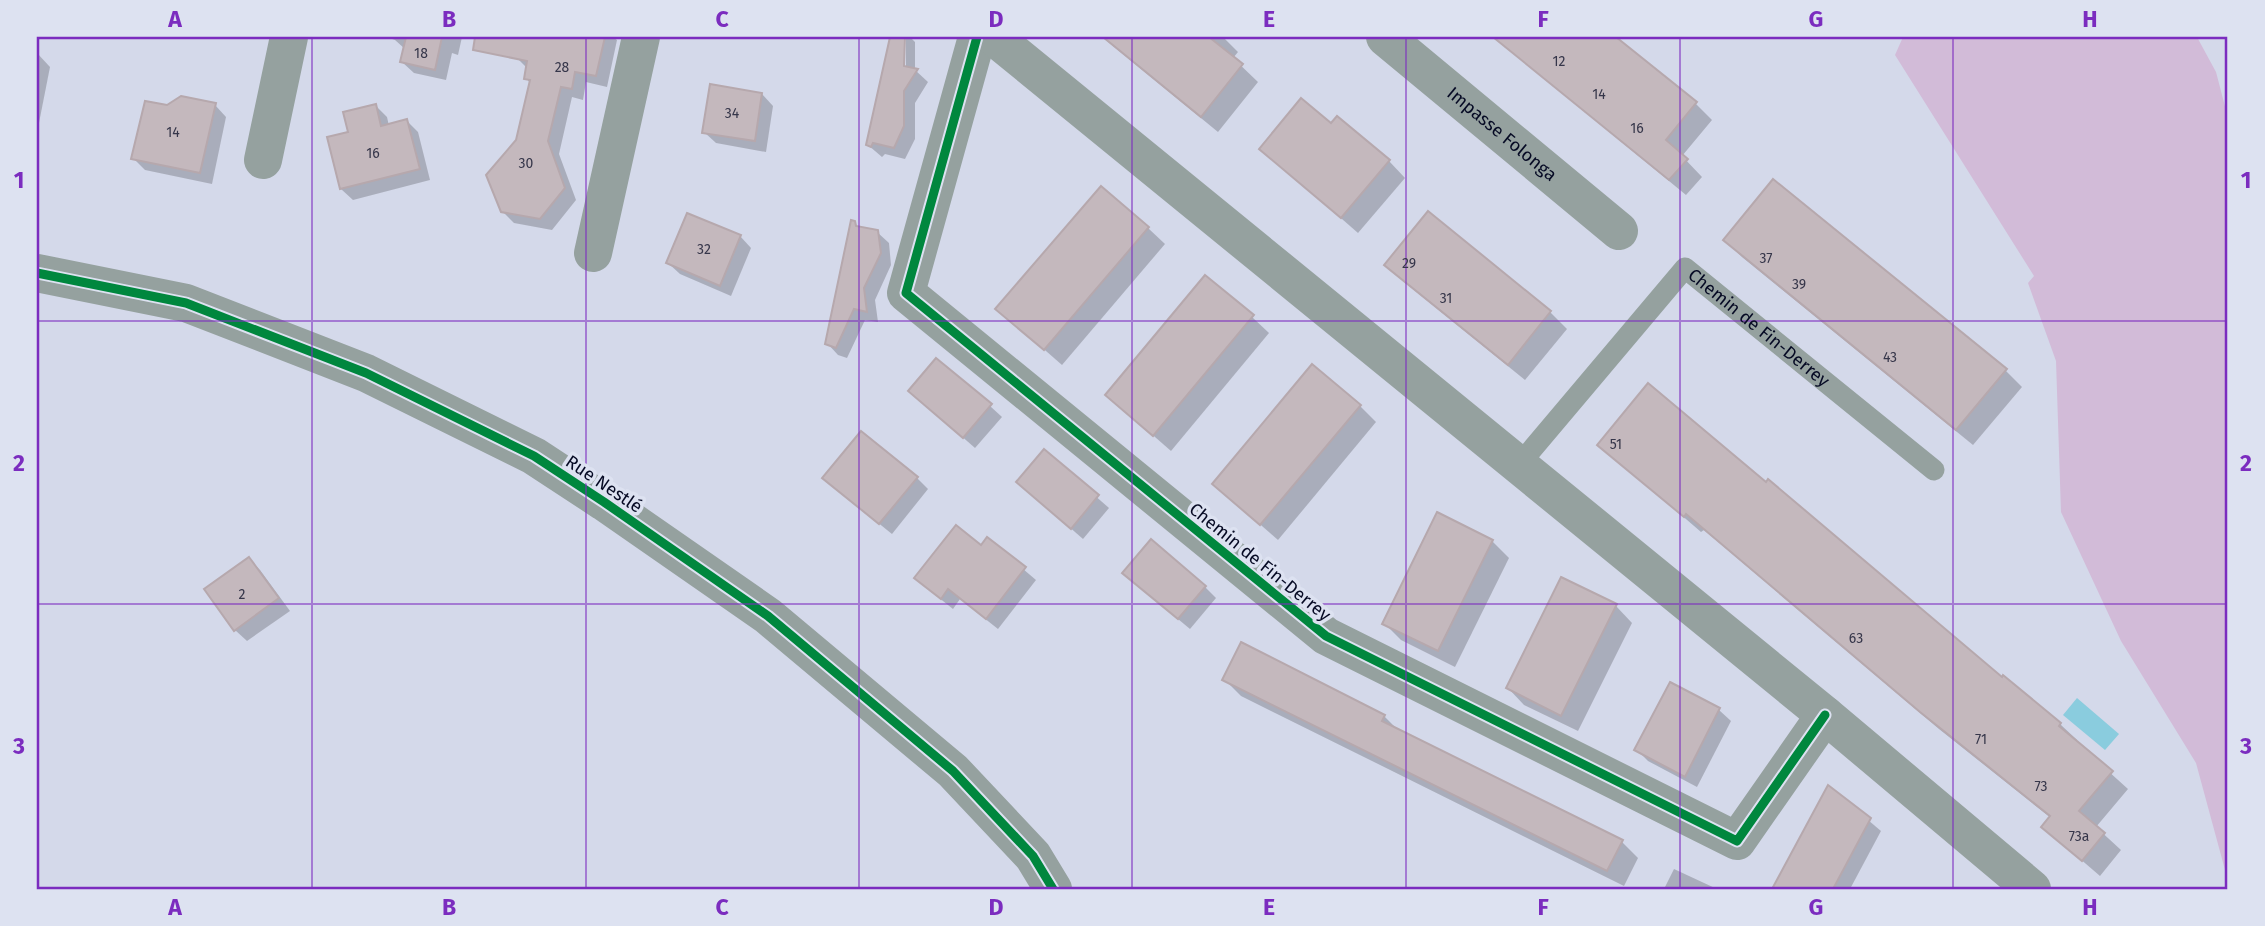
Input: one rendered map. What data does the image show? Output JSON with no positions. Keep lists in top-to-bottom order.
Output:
{
  "streets": {
    "street": ["Impasse Folonga", "Chemin de Fin-Derrey", "Rue Nestlé"]
  },
  "house_numbers": [
    "18",
    "12",
    "28",
    "14",
    "34",
    "16",
    "14",
    "16",
    "30",
    "32",
    "37",
    "29",
    "39",
    "31",
    "43",
    "51",
    "2",
    "63",
    "71",
    "73",
    "73a"
  ],
  "grid": {
    "columns": [
      "A",
      "B",
      "C",
      "D",
      "E",
      "F",
      "G",
      "H"
    ],
    "rows": ["1", "2", "3"]
  }
}
